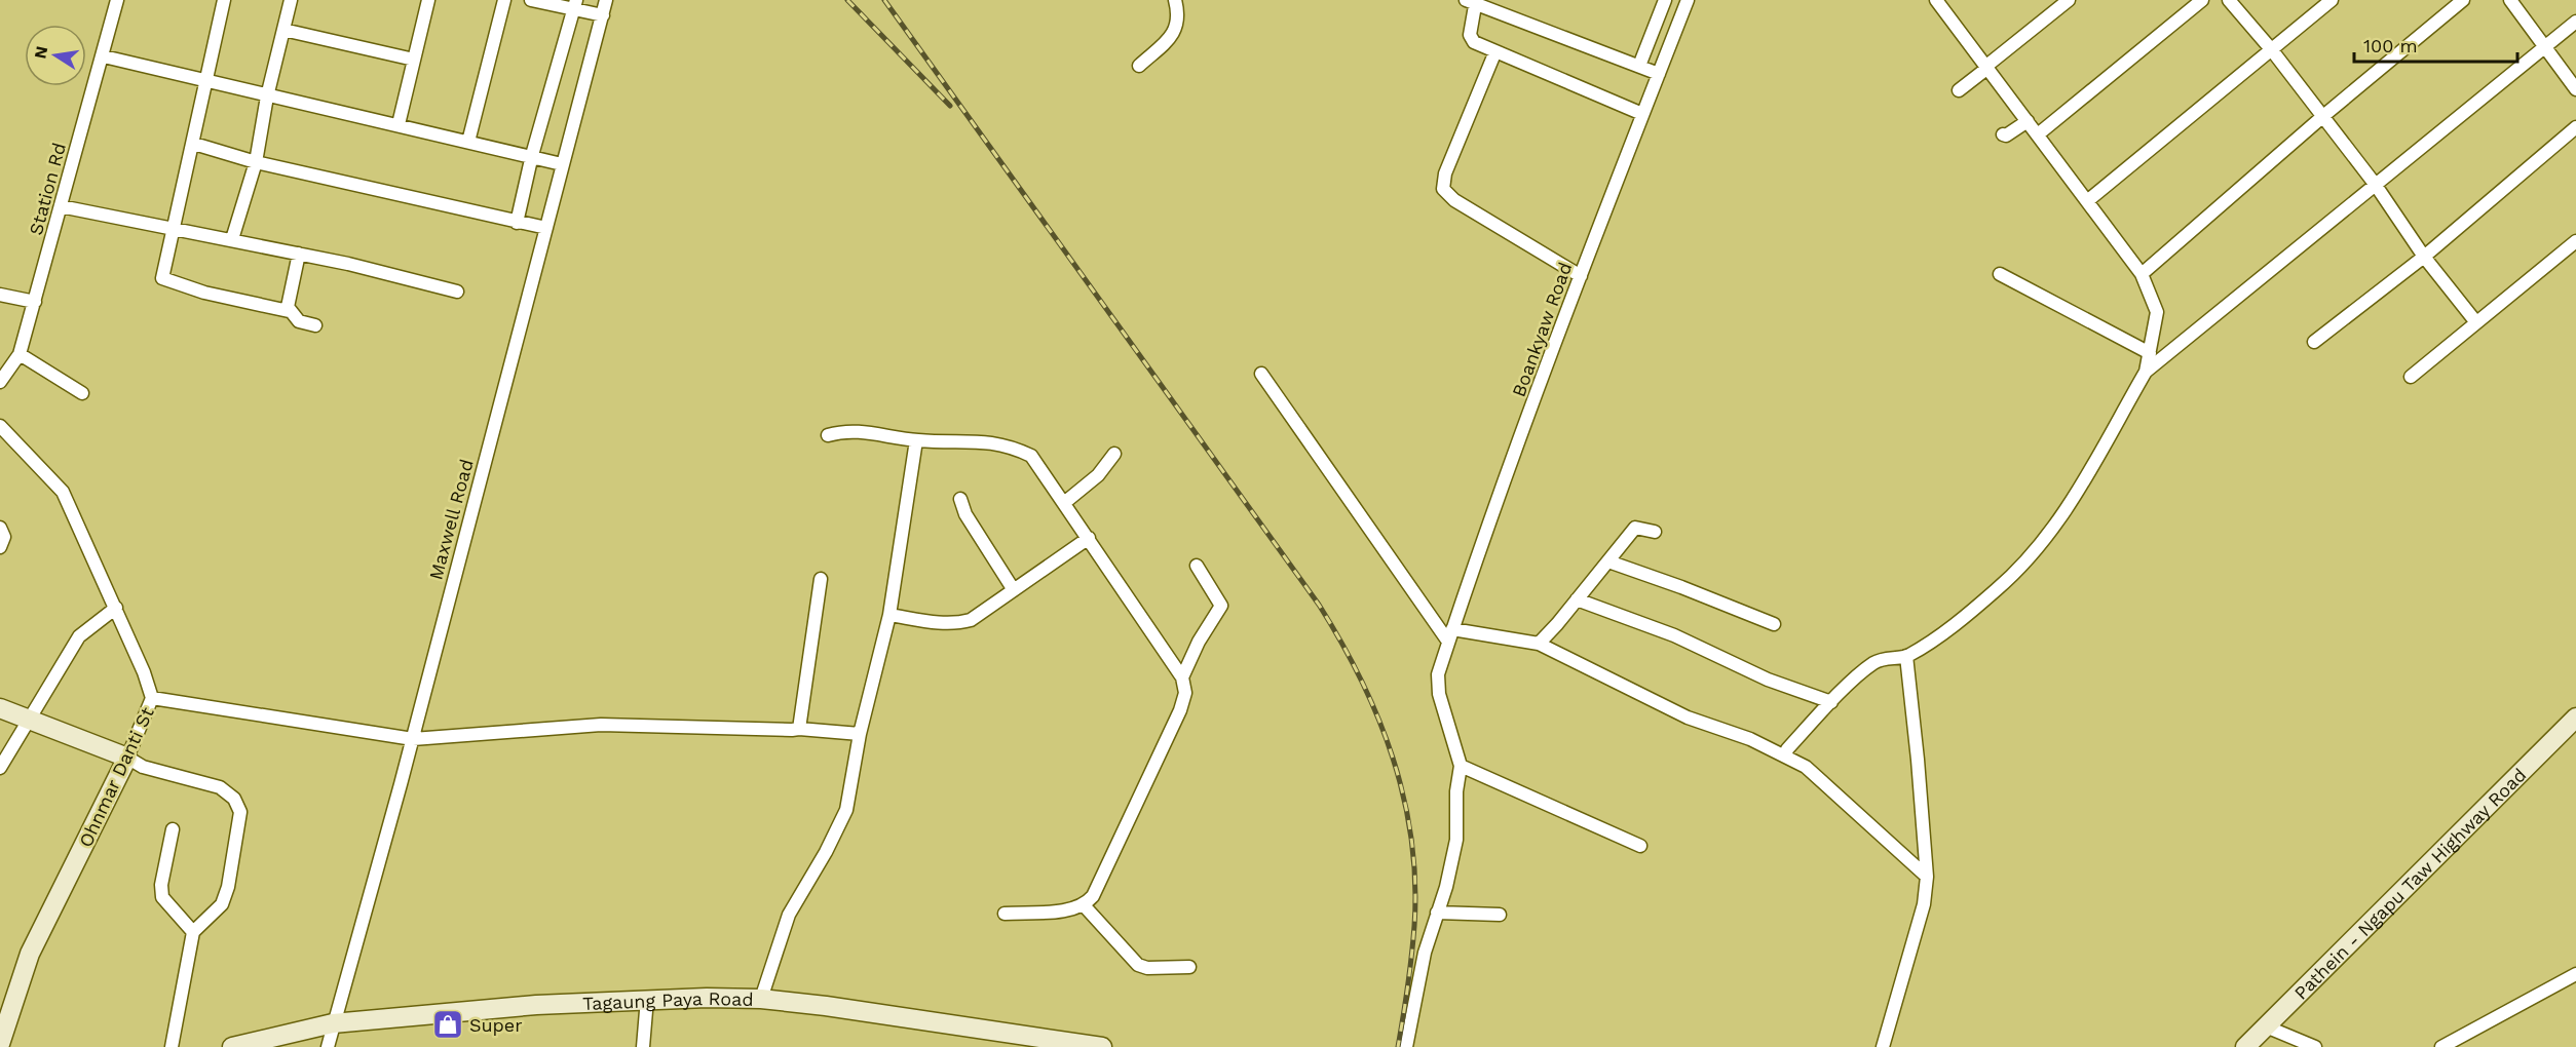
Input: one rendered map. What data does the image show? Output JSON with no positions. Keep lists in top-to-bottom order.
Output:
{
  "streets": {
    "main road": ["Ohnmar Danti St", "Pathein - Ngapu Taw Highway Road", "Tagaung Paya Road"],
    "street": ["Station Rd", "Boankyaw Road", "Maxwell Road"]
  },
  "crossings": [
    ["Maxwell Road", "Tagaung Paya Road"]
  ],
  "places": {
    "shop": ["Super"]
  },
  "scale_bar": "100 m",
  "north": "left"
}
